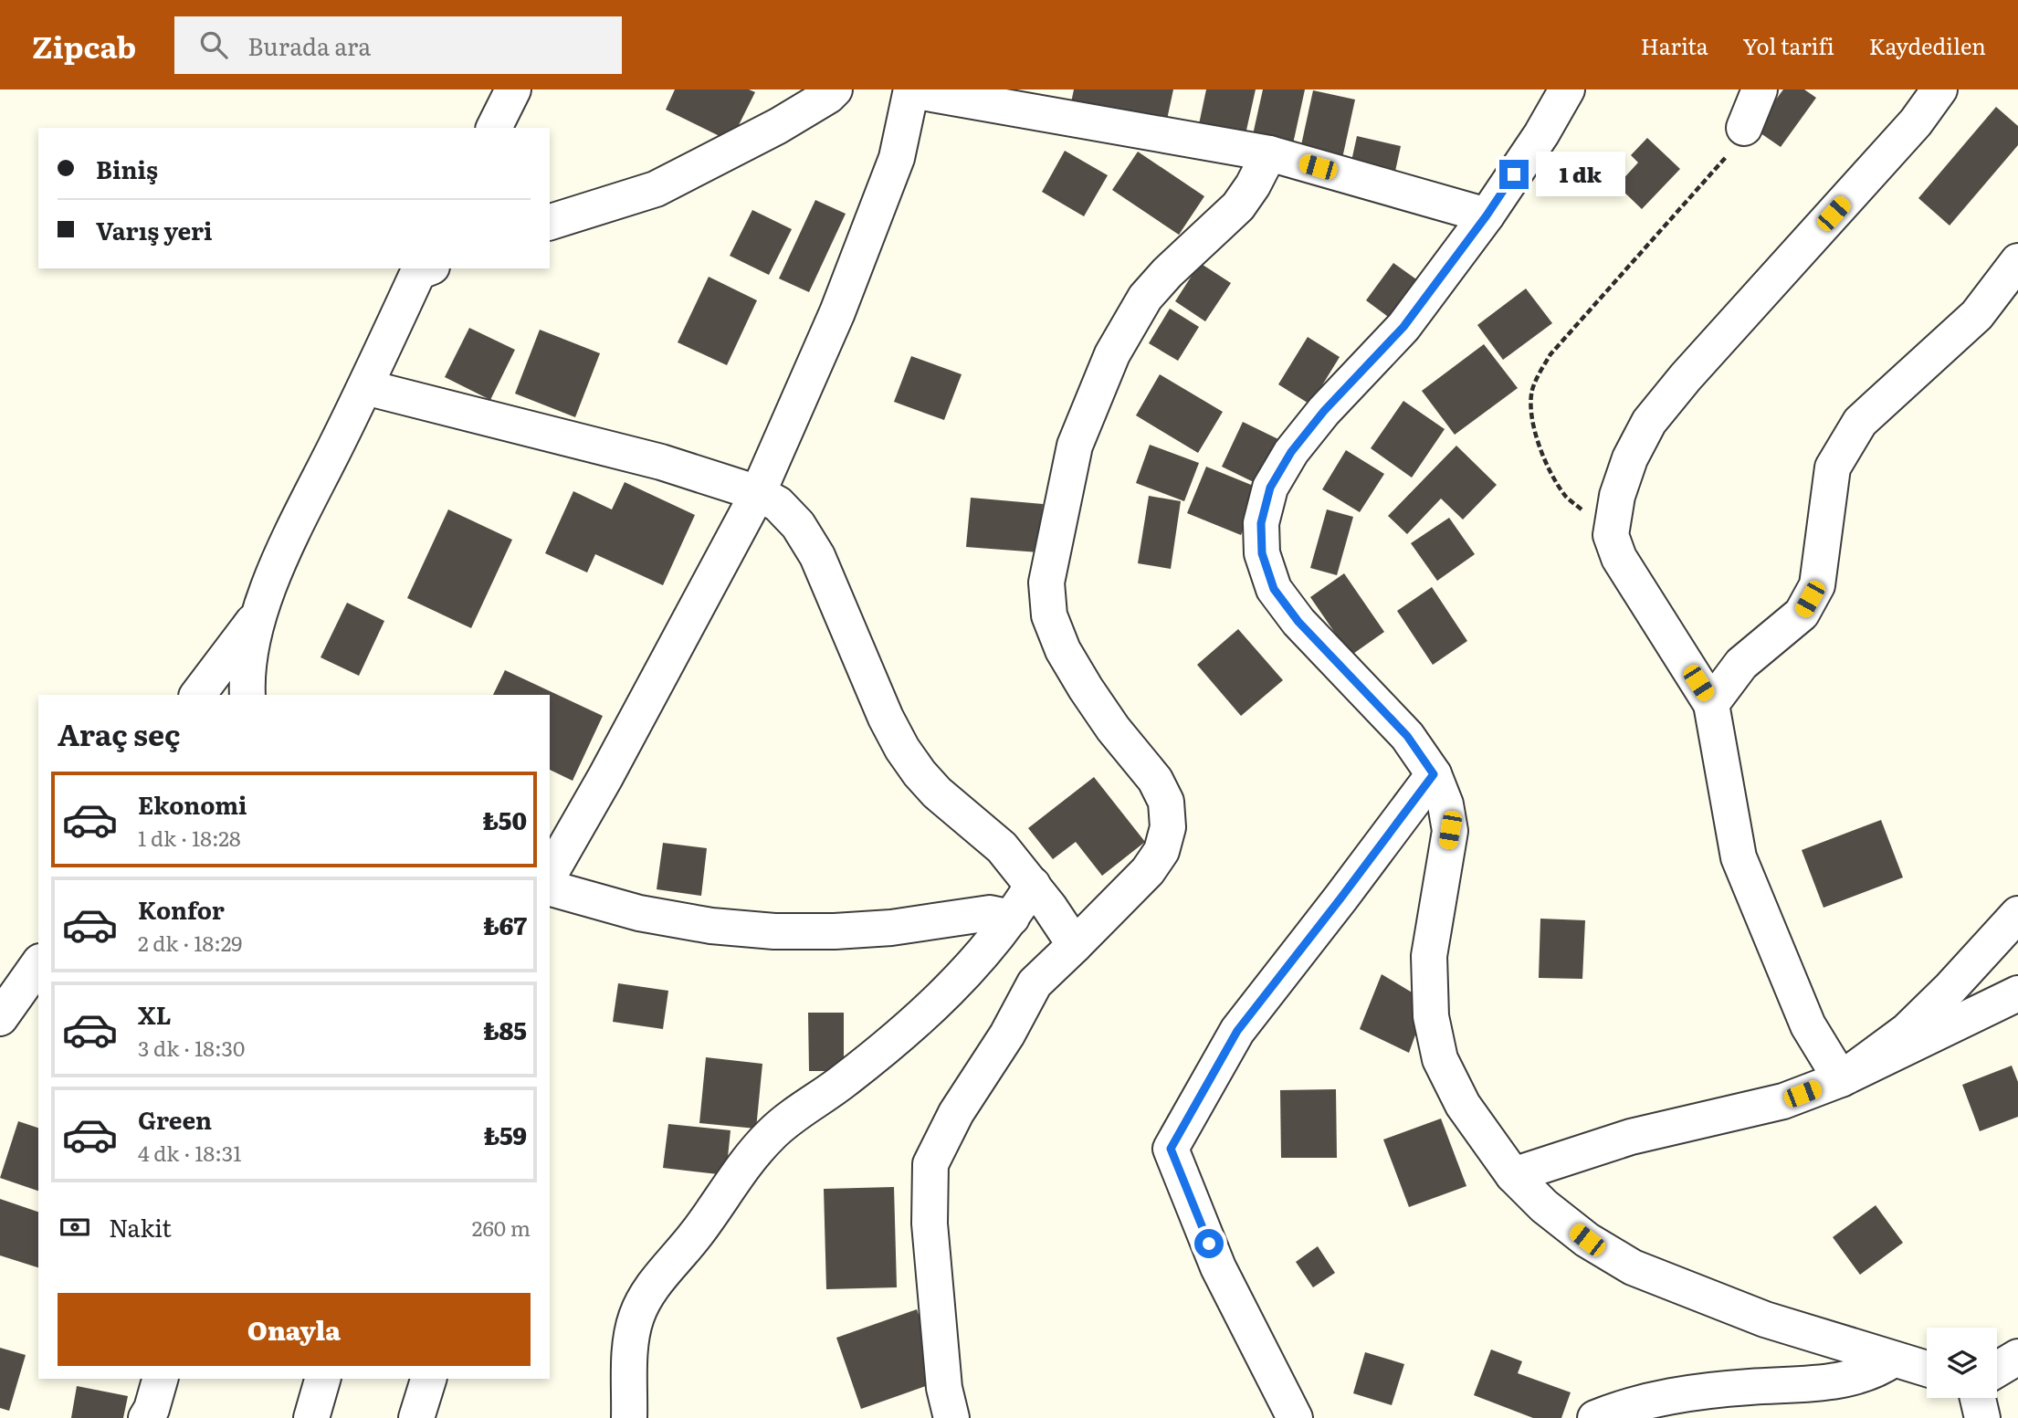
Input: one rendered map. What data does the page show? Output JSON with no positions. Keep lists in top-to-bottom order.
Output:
{
  "page": {
    "header": "Zipcab",
    "search": "Burada ara",
    "nav": ["Harita", "Yol tarifi", "Kaydedilen"],
    "banner": ["Biniş", "Varış yeri"],
    "bubble": "1 dk",
    "heading": "Araç seç",
    "list": [
      {
        "name": "Ekonomi",
        "note": "1 dk · 18:28",
        "value": "₺50"
      },
      {
        "name": "Konfor",
        "note": "2 dk · 18:29",
        "value": "₺67"
      },
      {
        "name": "XL",
        "note": "3 dk · 18:30",
        "value": "₺85"
      },
      {
        "name": "Green",
        "note": "4 dk · 18:31",
        "value": "₺59"
      }
    ],
    "pay": ["Nakit", "260 m"],
    "buttons": "Onayla"
  }
}
